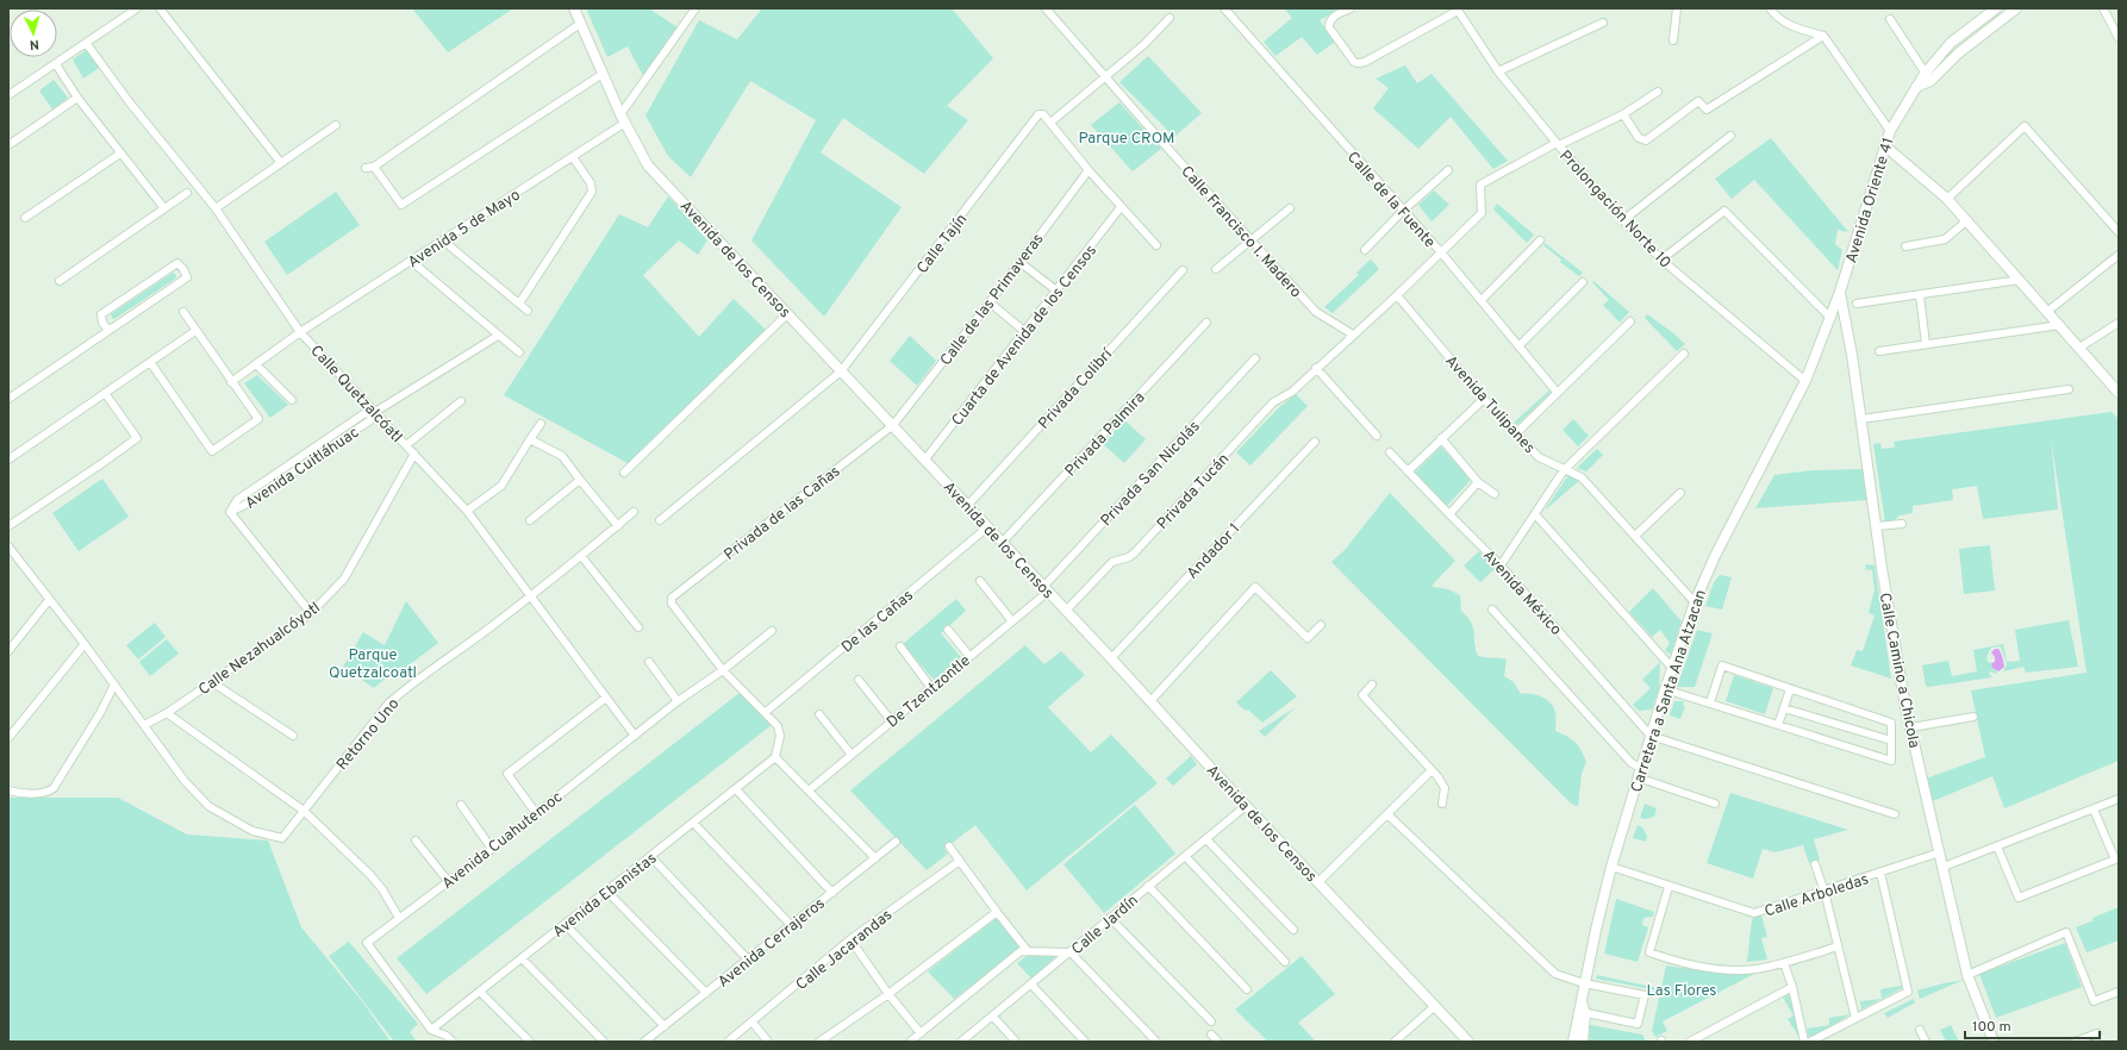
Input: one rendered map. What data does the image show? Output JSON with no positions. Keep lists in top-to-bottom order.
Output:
{
  "streets": {
    "street": [
      "Calle de la Fuente",
      "Avenida Oriente 41",
      "Prolongación Norte 10",
      "Avenida 5 de Mayo",
      "Calle Francisco I. Madero",
      "Calle Tajín",
      "Avenida de los Censos",
      "Calle de las Primaveras",
      "Cuarta de Avenida de los Censos",
      "Privada Colibrí",
      "Calle Quetzalcóatl",
      "Avenida Tulipanes",
      "Privada Palmira",
      "Avenida Cuitláhuac",
      "Privada San Nicolás",
      "Privada Tucán",
      "Privada de las Cañas",
      "Andador 1",
      "Avenida México",
      "De las Cañas",
      "Calle Nezahualcóyotl",
      "Calle Camino a Chicola",
      "De Tzentzontle",
      "Carretera a Santa Ana Atzacan",
      "Retorno Uno",
      "Avenida Cuahutemoc",
      "Avenida Ebanistas",
      "Calle Arboledas",
      "Calle Jardín",
      "Avenida Cerrajeros",
      "Calle Jacarandas"
    ]
  },
  "crossings": [
    ["Calle de la Fuente", "Privada Tucán"],
    ["Avenida Oriente 41", "Calle Camino a Chicola"],
    ["Avenida Oriente 41", "Carretera a Santa Ana Atzacan"],
    ["Prolongación Norte 10", "Privada Tucán"],
    ["Prolongación Norte 10", "Carretera a Santa Ana Atzacan"],
    ["Avenida 5 de Mayo", "Avenida de los Censos"],
    ["Avenida 5 de Mayo", "Calle Quetzalcóatl"],
    ["Calle Francisco I. Madero", "Privada Tucán"],
    ["Calle Tajín", "Avenida de los Censos"],
    ["Avenida de los Censos", "Calle de las Primaveras"],
    ["Avenida de los Censos", "Cuarta de Avenida de los Censos"],
    ["Avenida de los Censos", "Privada Colibrí"],
    ["Avenida de los Censos", "Privada Palmira"],
    ["Avenida de los Censos", "Privada San Nicolás"],
    ["Avenida de los Censos", "Privada Tucán"],
    ["Avenida de los Censos", "Privada de las Cañas"],
    ["Avenida de los Censos", "Andador 1"],
    ["Avenida de los Censos", "De las Cañas"],
    ["Avenida de los Censos", "De Tzentzontle"],
    ["Avenida de los Censos", "Calle Jardín"],
    ["Calle de las Primaveras", "Privada de las Cañas"],
    ["Calle Quetzalcóatl", "Avenida Cuitláhuac"],
    ["Calle Quetzalcóatl", "Calle Nezahualcóyotl"],
    ["Calle Quetzalcóatl", "Retorno Uno"],
    ["Calle Quetzalcóatl", "Avenida Cuahutemoc"],
    ["Avenida Tulipanes", "Privada Tucán"],
    ["Avenida Tulipanes", "Carretera a Santa Ana Atzacan"],
    ["Avenida Cuitláhuac", "Calle Nezahualcóyotl"],
    ["Privada San Nicolás", "De Tzentzontle"],
    ["Privada de las Cañas", "Avenida Cuahutemoc"],
    ["Avenida México", "Carretera a Santa Ana Atzacan"],
    ["Calle Nezahualcóyotl", "Retorno Uno"],
    ["Calle Camino a Chicola", "Calle Arboledas"],
    ["Carretera a Santa Ana Atzacan", "Calle Arboledas"],
    ["Avenida Cuahutemoc", "Avenida Ebanistas"]
  ],
  "parks": ["Parque CROM", "Parque Quetzalcoatl", "Las Flores"],
  "scale_bar": "100 m",
  "north": "bottom"
}
